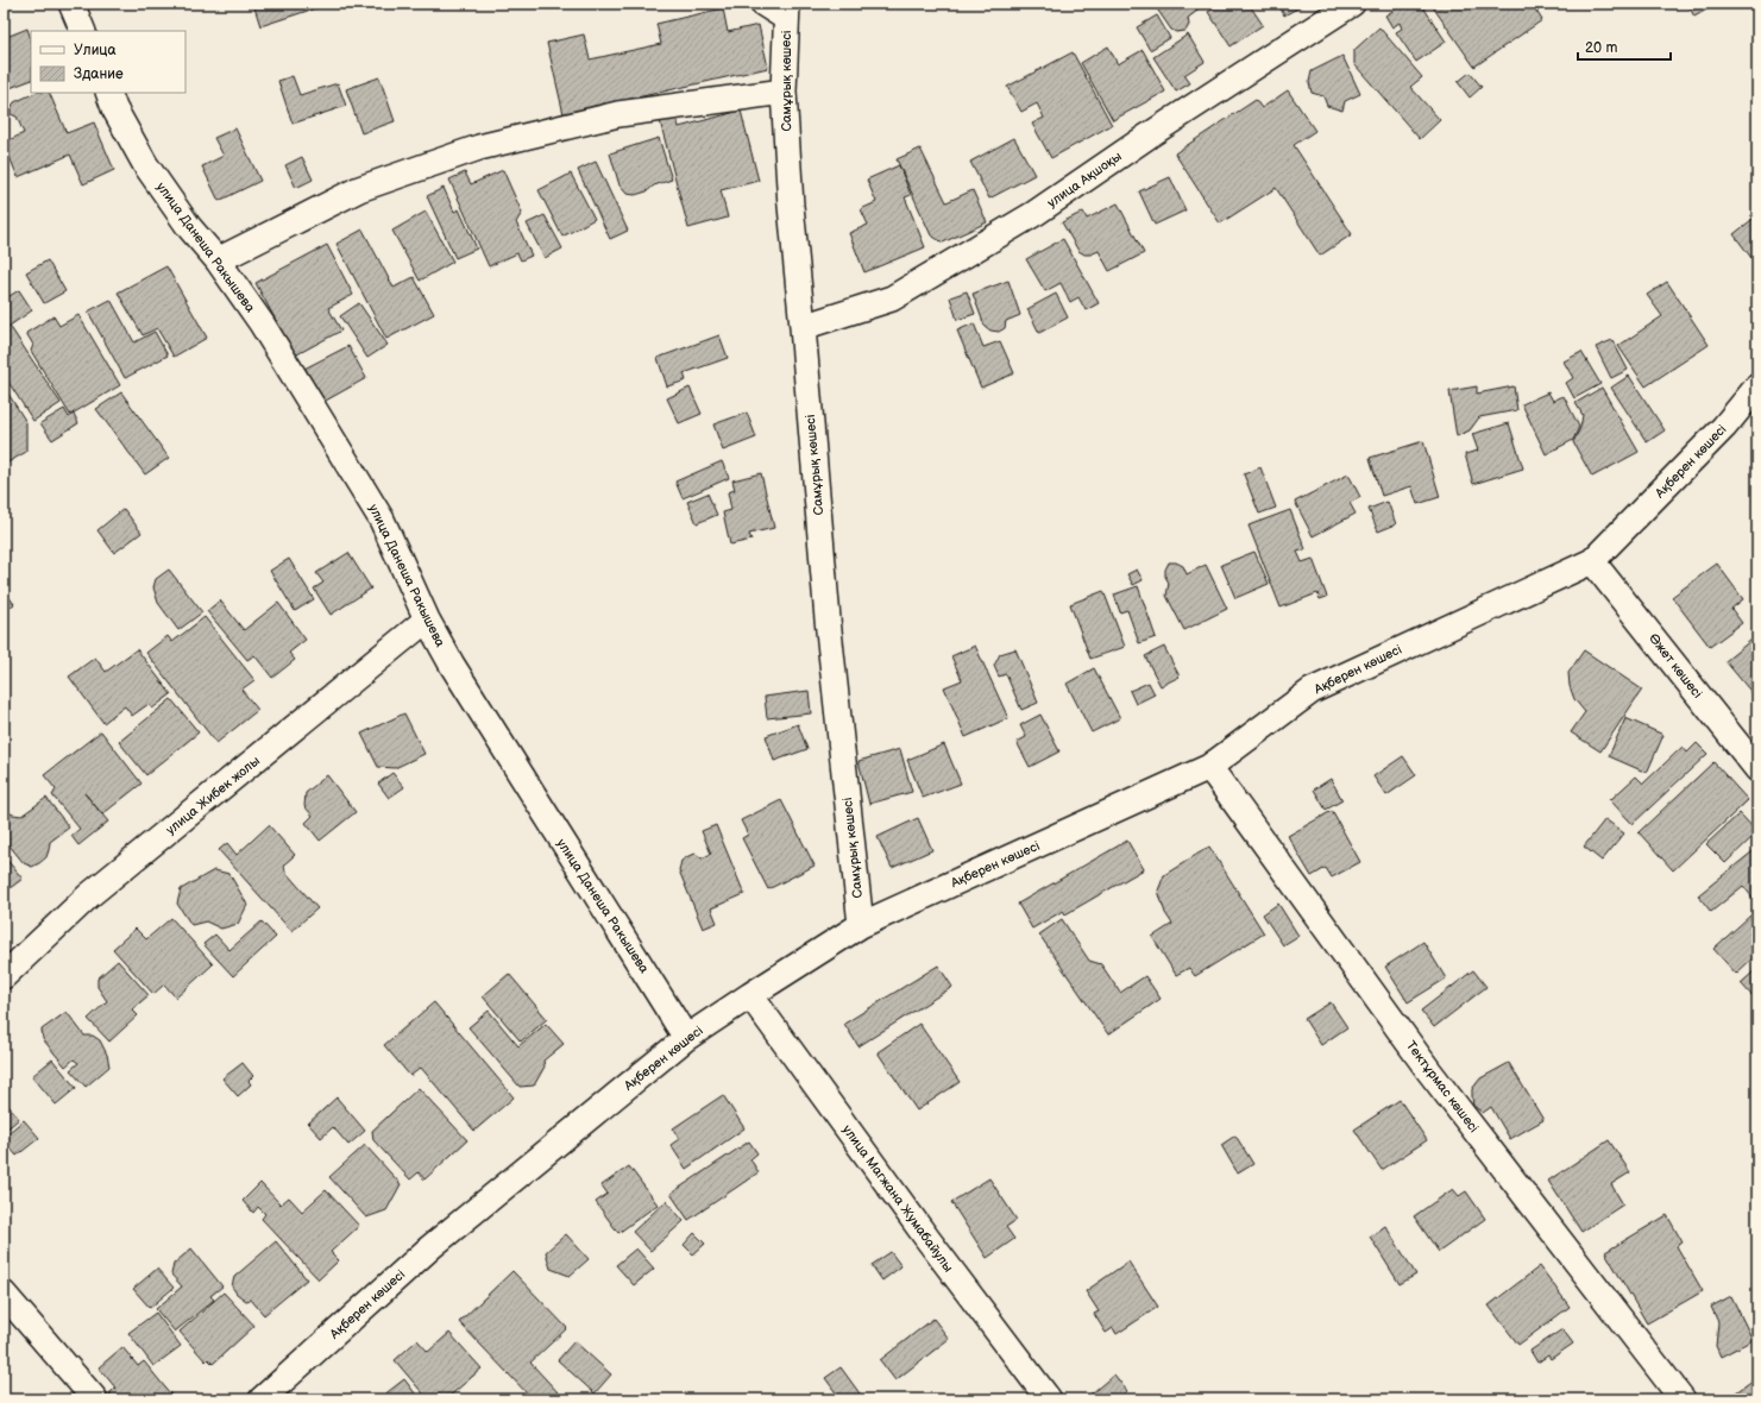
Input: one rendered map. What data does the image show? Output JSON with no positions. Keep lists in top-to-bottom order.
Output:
{
  "streets": {
    "street": [
      "Самұрық көшесі",
      "улица Ақшоқы",
      "улица Данеша Ракышева",
      "Ақберен көшесі",
      "Өжет көшесі",
      "улица Жибек жолы",
      "Тектұрмас көшесі",
      "улица Магжана Жумабайулы"
    ]
  },
  "crossings": [
    ["Самұрық көшесі", "улица Ақшоқы"],
    ["Самұрық көшесі", "Ақберен көшесі"],
    ["улица Данеша Ракышева", "Ақберен көшесі"],
    ["улица Данеша Ракышева", "улица Жибек жолы"],
    ["Ақберен көшесі", "Өжет көшесі"],
    ["Ақберен көшесі", "Тектұрмас көшесі"],
    ["Ақберен көшесі", "улица Магжана Жумабайулы"]
  ],
  "legend": ["Улица", "Здание"],
  "scale_bar": "20 m"
}
